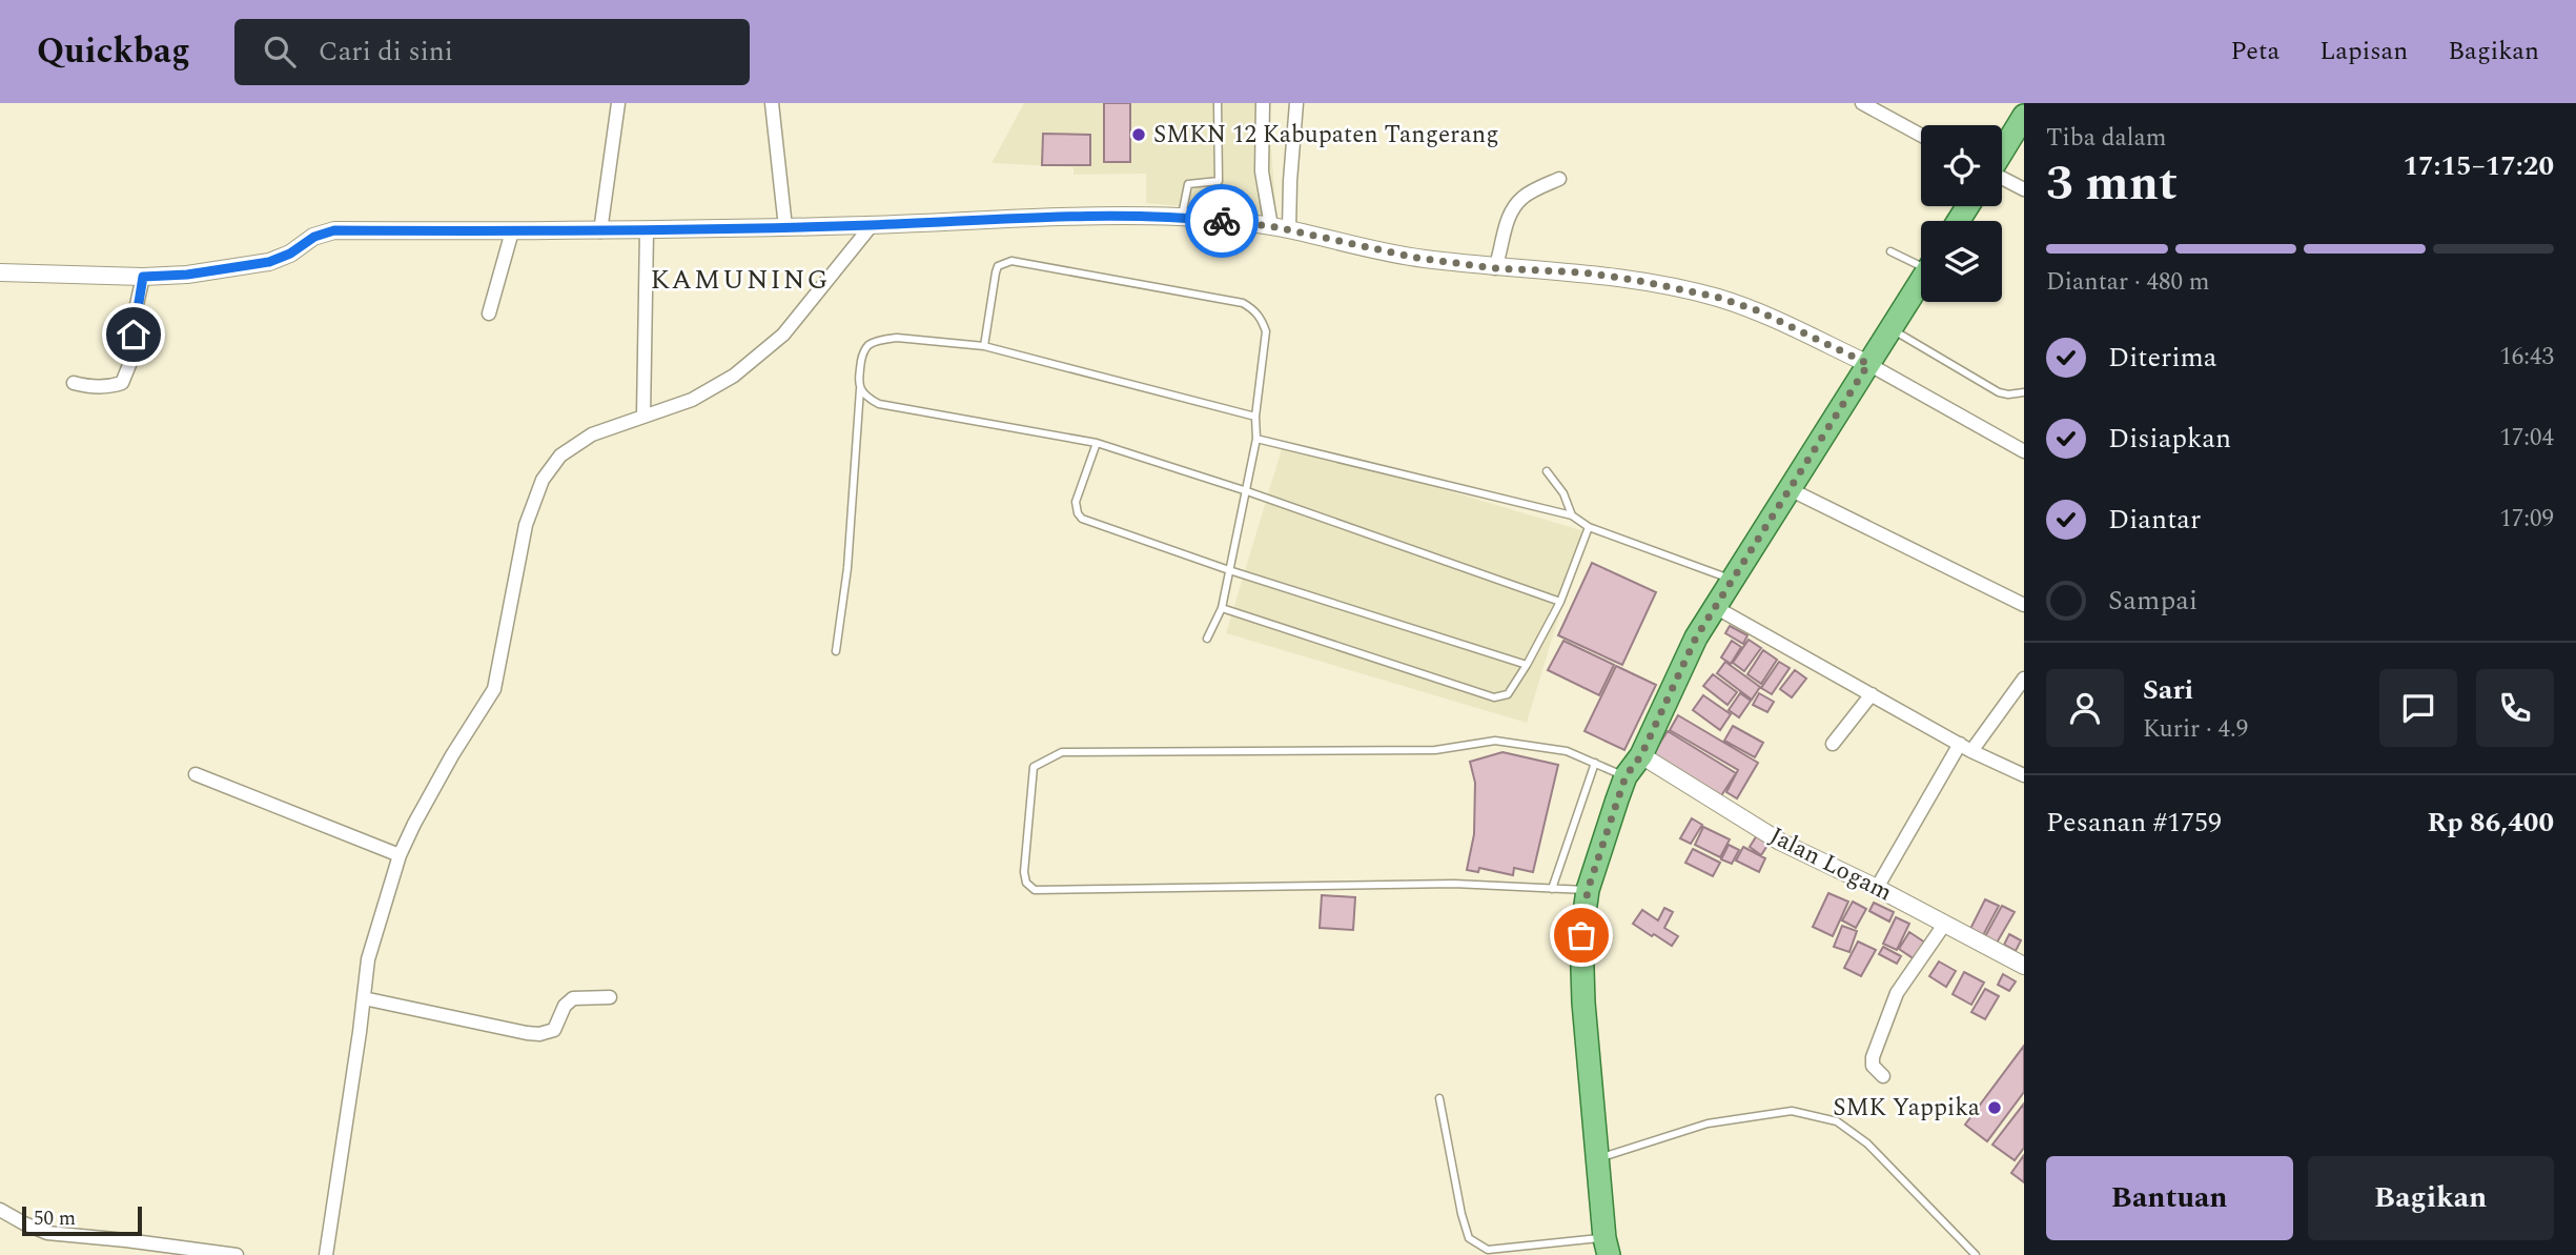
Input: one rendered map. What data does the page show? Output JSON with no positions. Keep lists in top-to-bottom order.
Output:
{
  "streets": {
    "street": ["Jalan Logam"]
  },
  "districts": ["KAMUNING"],
  "places": ["SMKN 12 Kabupaten Tangerang", "SMK Yappika"],
  "scale_bar": "50 m",
  "page": {
    "header": "Quickbag",
    "search": "Cari di sini",
    "nav": ["Peta", "Lapisan", "Bagikan"],
    "heading": ["3 mnt", "Tiba dalam", "17:15–17:20"],
    "panel": [
      "Sari",
      "Kurir · 4.9",
      "Pesanan #1759",
      "Rp 86,400"
    ],
    "bar": "Diantar · 480 m",
    "list": [
      ["Diterima", "16:43"],
      ["Disiapkan", "17:04"],
      ["Diantar", "17:09"],
      "Sampai"
    ],
    "buttons": ["Bantuan", "Bagikan"],
    "scale": "50 m"
  }
}
